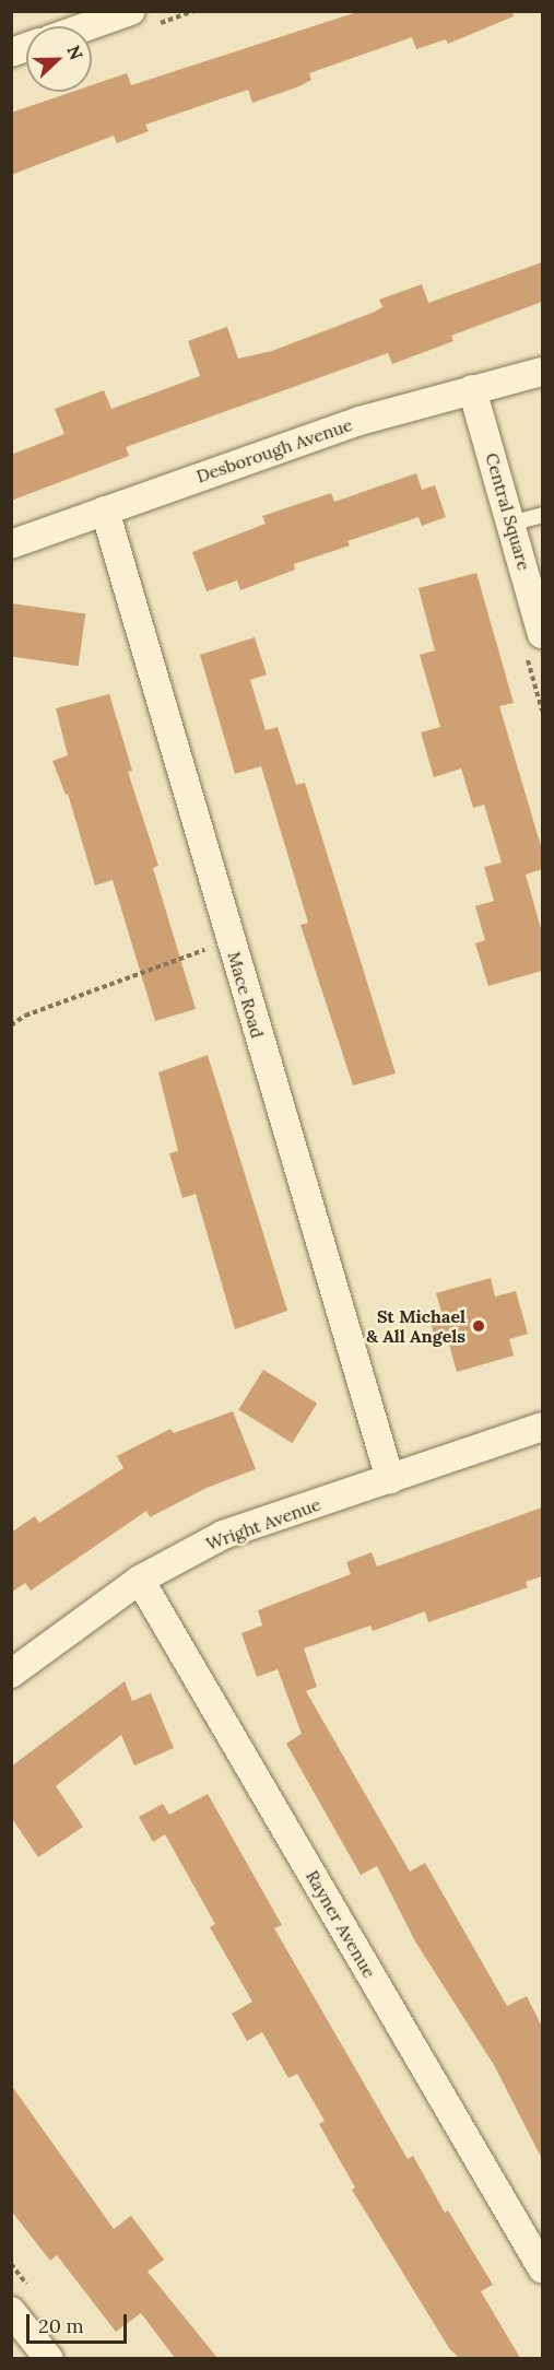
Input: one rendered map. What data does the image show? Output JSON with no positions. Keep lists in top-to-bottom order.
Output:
{
  "streets": {
    "street": [
      "Desborough Avenue",
      "Central Square",
      "Mace Road",
      "Wright Avenue",
      "Rayner Avenue"
    ]
  },
  "crossings": [
    ["Desborough Avenue", "Central Square"],
    ["Desborough Avenue", "Mace Road"],
    ["Mace Road", "Wright Avenue"],
    ["Wright Avenue", "Rayner Avenue"]
  ],
  "places": ["St Michael & All Angels"],
  "scale_bar": "20 m",
  "north": "right"
}
